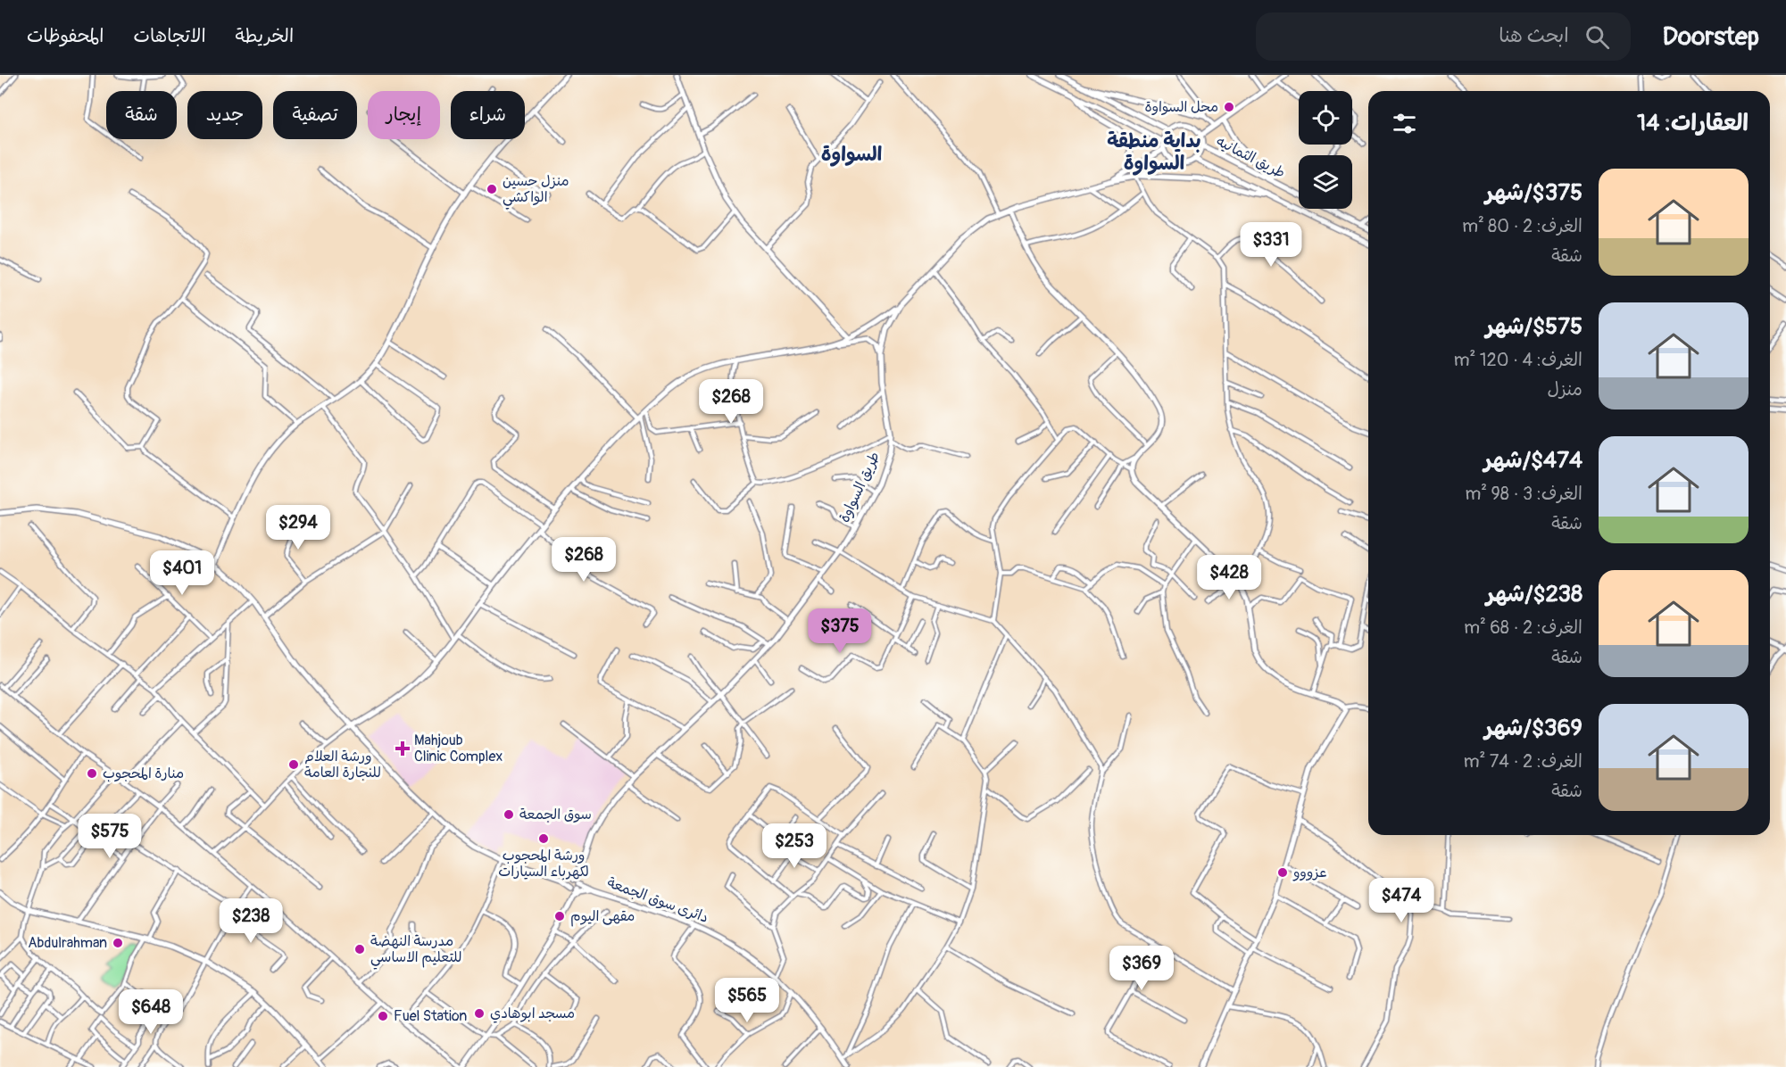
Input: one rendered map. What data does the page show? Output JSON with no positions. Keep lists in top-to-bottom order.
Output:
{
  "streets": {
    "street": ["طريق الثمانيه", "طريق السواوة", "دائرى سوق الجمعة"]
  },
  "crossings": [
    ["طريق الثمانيه", "طريق السواوة"],
    ["طريق السواوة", "دائرى سوق الجمعة"]
  ],
  "districts": ["بداية منطقة السواوة", "السواوة"],
  "places": {
    "other": [
      "محل السواوة",
      "منزل حسين الواكشي",
      "ورشة العلام للنجارة العامة",
      "منارة المحجوب",
      "سوق الجمعة",
      "ورشة المحجوب لكهرباء السيارات",
      "عزووو",
      "مقهى اليوم",
      "Abdulrahman",
      "مدرسة النهضة للتعليم الاساسي",
      "مسجد ابوهادي",
      "Fuel Station"
    ],
    "health": ["Mahjoub Clinic Complex"]
  },
  "page": {
    "header": "Doorstep",
    "search": "ابحث هنا",
    "nav": ["الخريطة", "الاتجاهات", "المحفوظات"],
    "chip": [
      "شراء",
      "إيجار",
      "تصفية",
      "جديد",
      "شقة"
    ],
    "heading": "العقارات: 14",
    "list": [
      {
        "name": "$375/شهر",
        "note": "الغرف: 2 · 80 m² · شقة"
      },
      {
        "name": "$575/شهر",
        "note": "الغرف: 4 · 120 m² · منزل"
      },
      {
        "name": "$474/شهر",
        "note": "الغرف: 3 · 98 m² · شقة"
      },
      {
        "name": "$238/شهر",
        "note": "الغرف: 2 · 68 m² · شقة"
      },
      {
        "name": "$369/شهر",
        "note": "الغرف: 2 · 74 m² · شقة"
      }
    ],
    "price": [
      "$331",
      "$268",
      "$294",
      "$268",
      "$401",
      "$428",
      "$375",
      "$575",
      "$253",
      "$474",
      "$238",
      "$369",
      "$565",
      "$648"
    ]
  }
}
